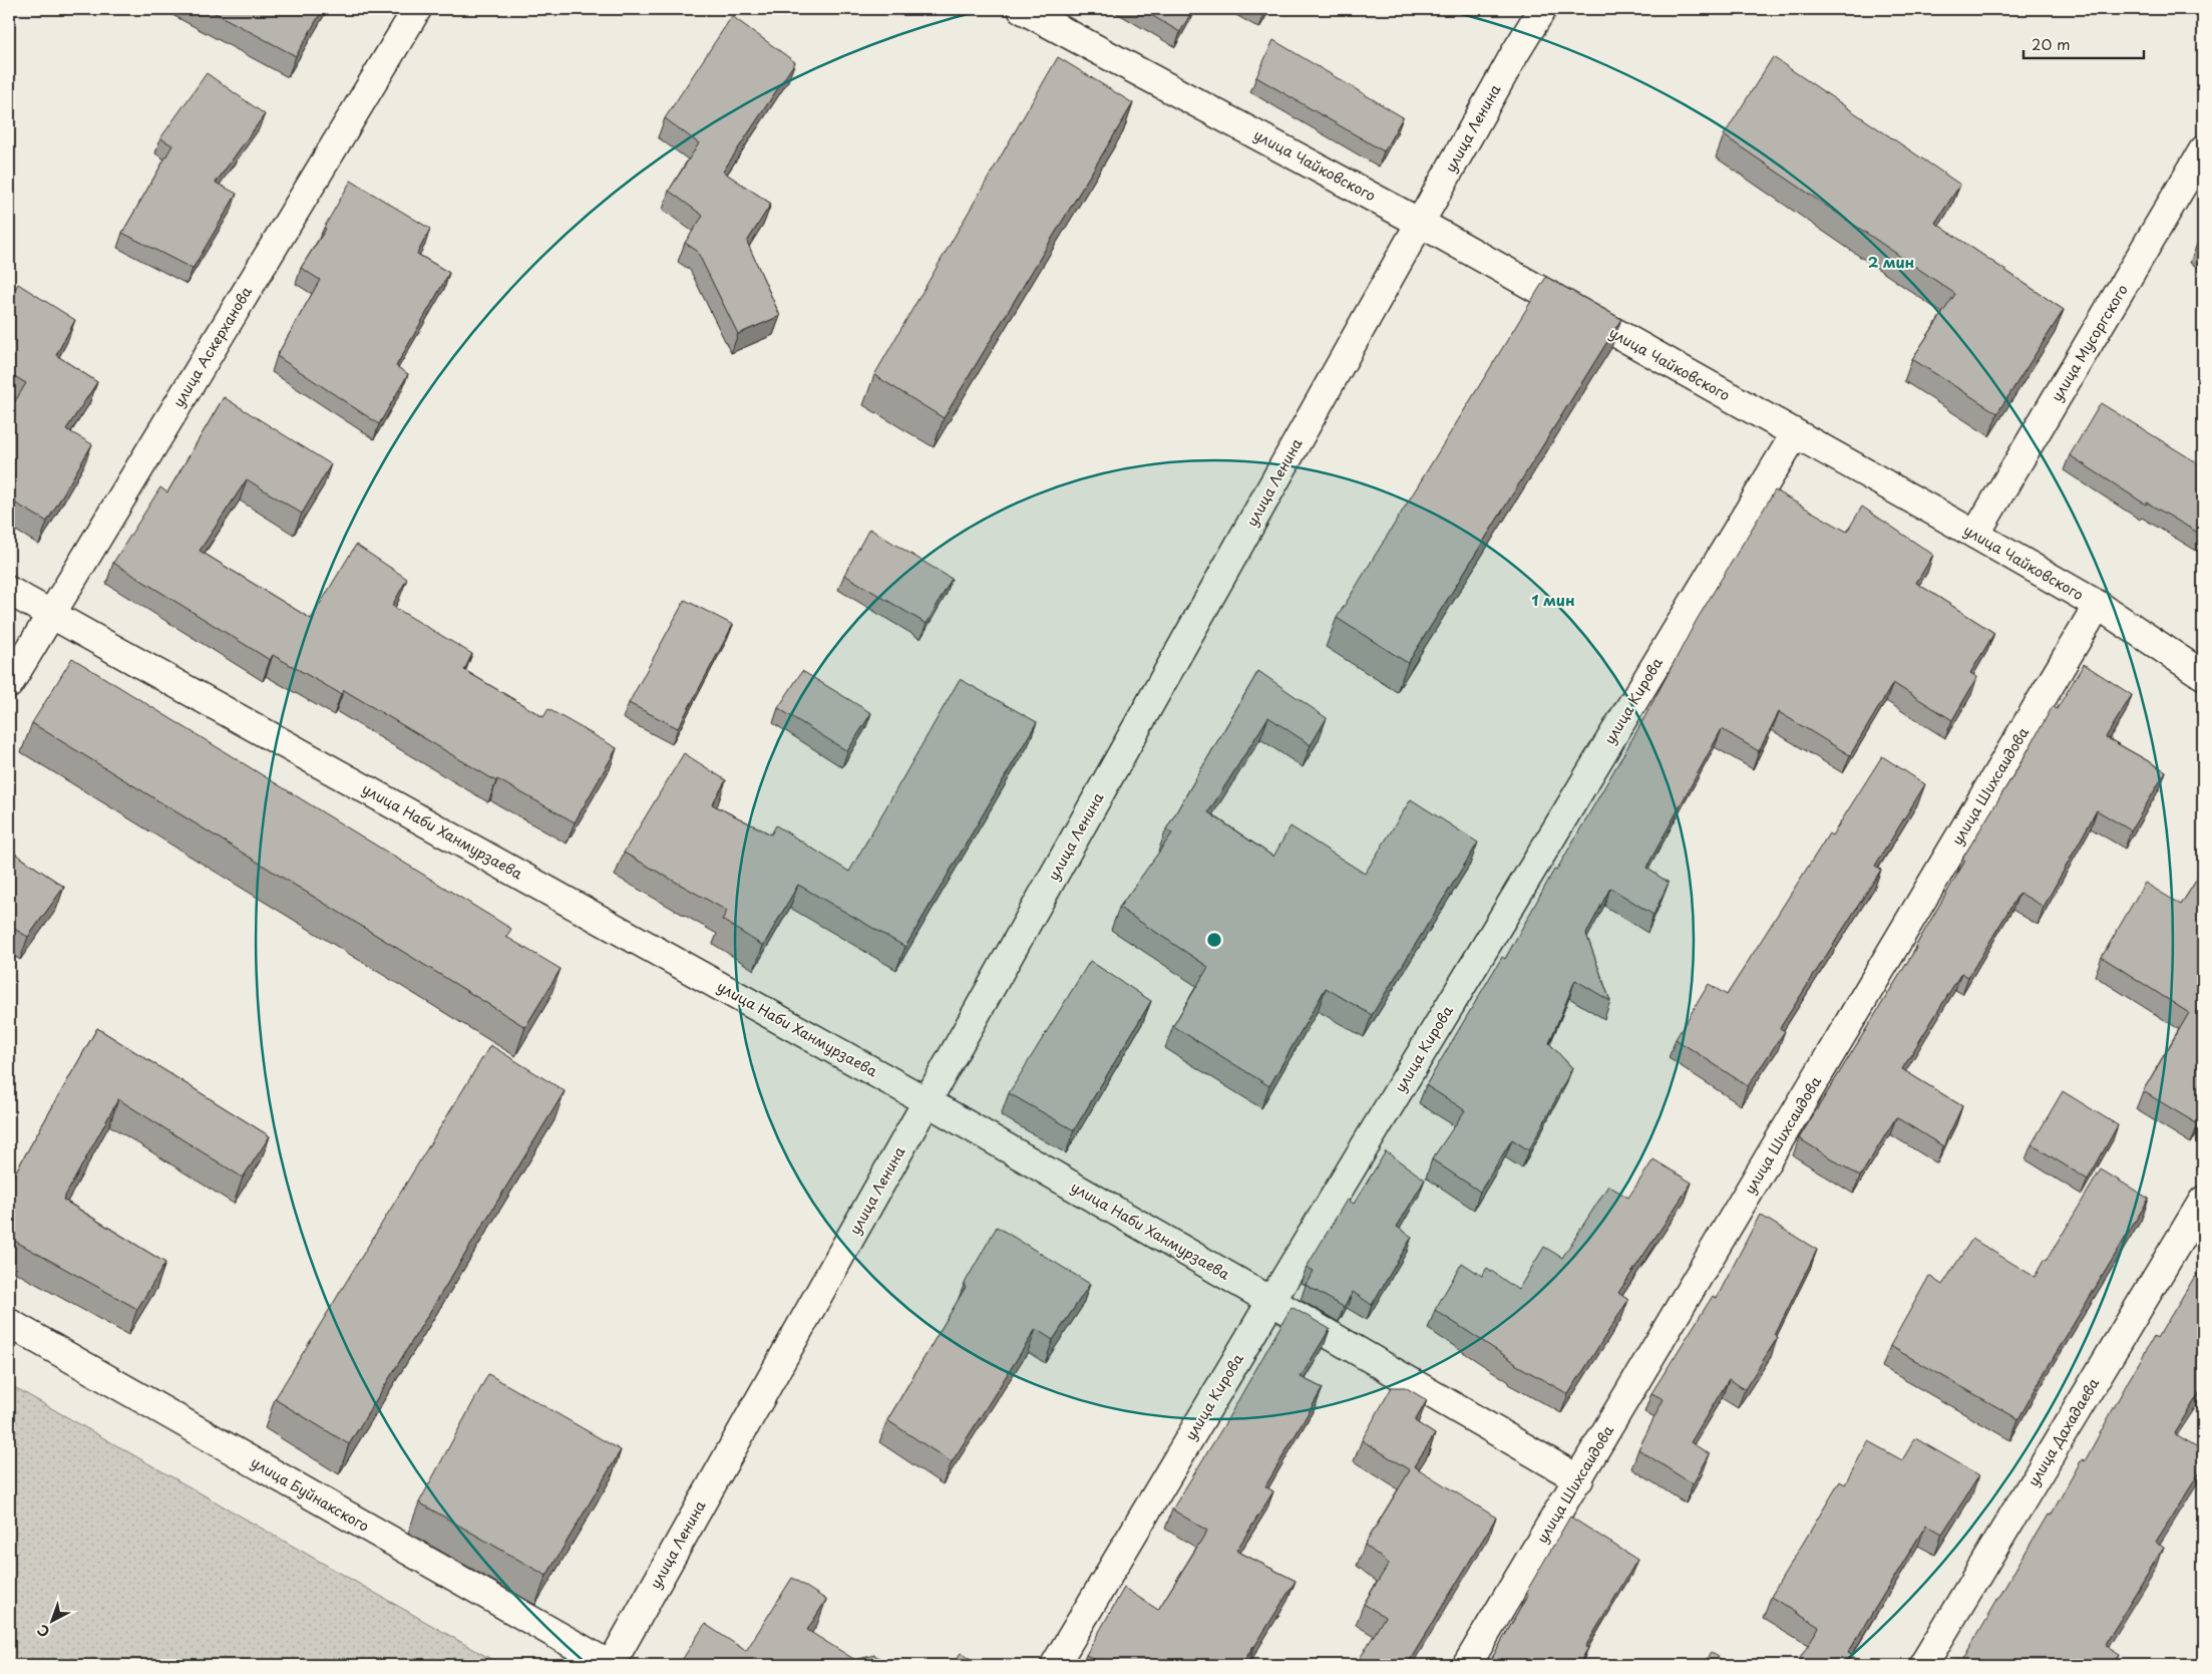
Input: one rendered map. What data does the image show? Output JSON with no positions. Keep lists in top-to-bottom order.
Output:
{
  "streets": {
    "street": [
      "улица Ленина",
      "улица Чайковского",
      "улица Мусоргского",
      "улица Аскерханова",
      "улица Кирова",
      "улица Шихсаидова",
      "улица Наби Ханмурзаева",
      "улица Дахадаева",
      "улица Буйнакского"
    ]
  },
  "crossings": [
    ["улица Ленина", "улица Чайковского"],
    ["улица Ленина", "улица Наби Ханмурзаева"],
    ["улица Ленина", "улица Буйнакского"],
    ["улица Чайковского", "улица Мусоргского"],
    ["улица Чайковского", "улица Кирова"],
    ["улица Чайковского", "улица Шихсаидова"],
    ["улица Аскерханова", "улица Наби Ханмурзаева"],
    ["улица Кирова", "улица Наби Ханмурзаева"],
    ["улица Шихсаидова", "улица Наби Ханмурзаева"]
  ],
  "scale_bar": "20 m",
  "north": "bottom left",
  "rings": ["2 мин", "1 мин"]
}
